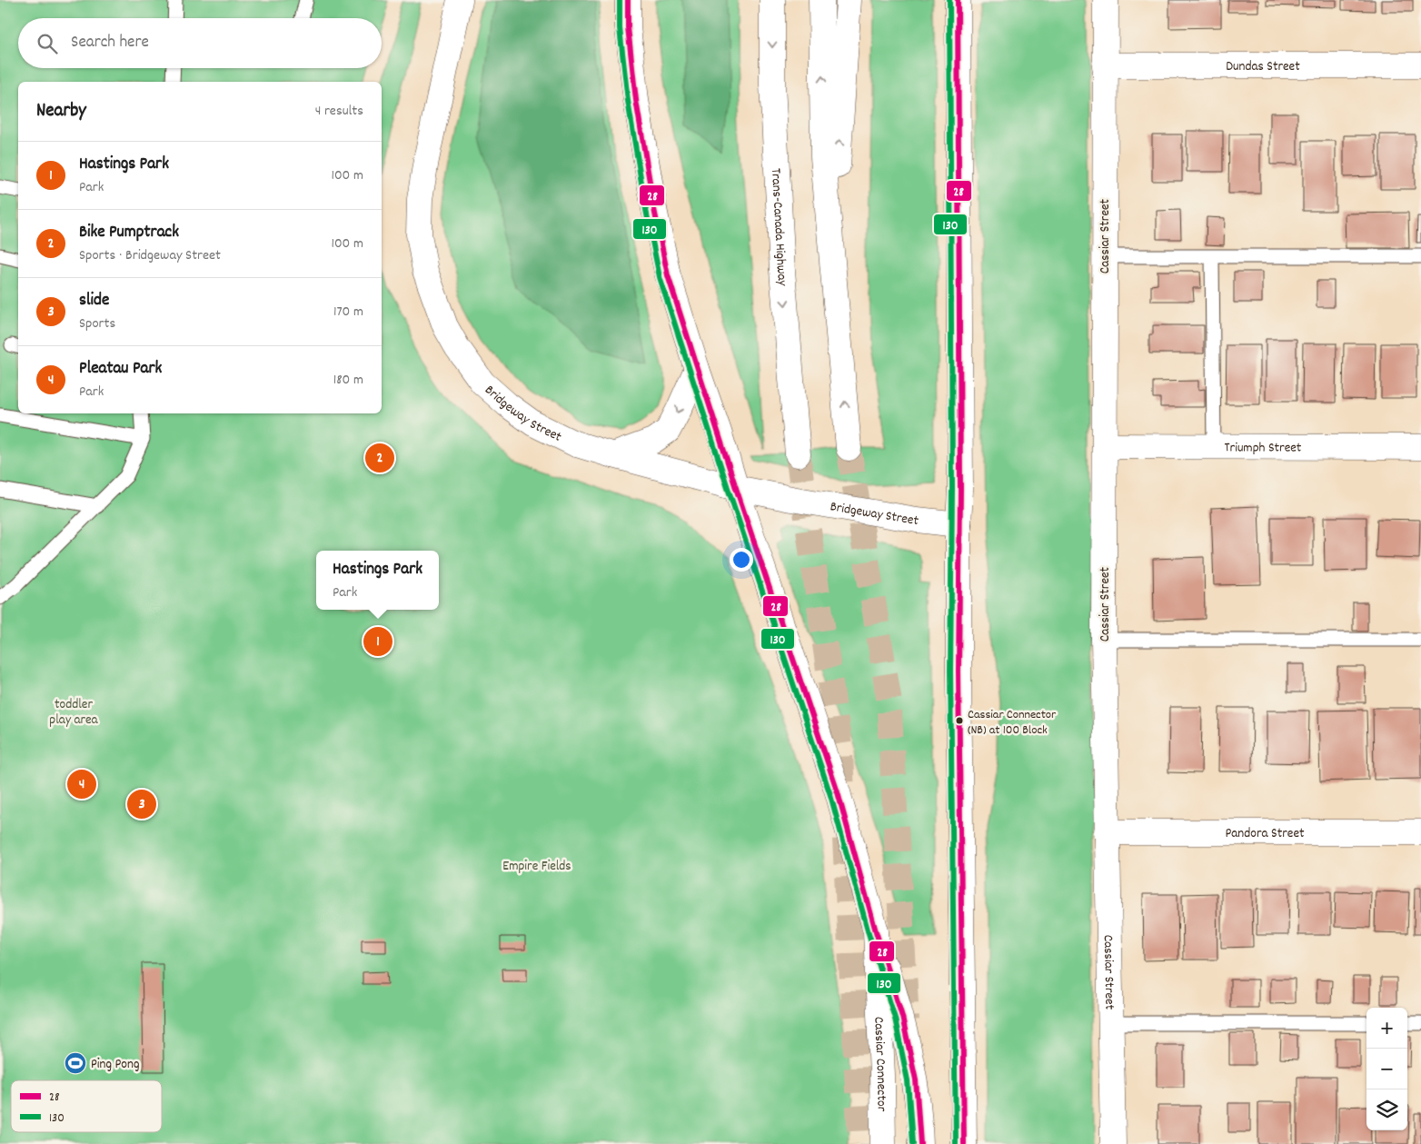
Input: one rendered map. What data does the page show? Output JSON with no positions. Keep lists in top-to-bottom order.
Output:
{
  "streets": {
    "main road": [
      "Dundas Street",
      "Trans-Canada Highway",
      "Cassiar Street",
      "Bridgeway Street",
      "Triumph Street",
      "Pandora Street",
      "Cassiar Connector"
    ]
  },
  "crossings": [
    ["Dundas Street", "Cassiar Street"],
    ["Cassiar Street", "Triumph Street"],
    ["Cassiar Street", "Pandora Street"],
    ["Bridgeway Street", "Cassiar Connector"]
  ],
  "parks": ["toddler play area", "Empire Fields"],
  "places": {
    "other": ["Cassiar Connector (NB) at 100 Block"],
    "sports": ["Ping Pong"]
  },
  "lines": ["transit line 28", "transit line 130"],
  "legend": ["28", "130"],
  "page": {
    "search": "Search here",
    "heading": ["Nearby", "4 results"],
    "list": [
      {
        "mark": "1",
        "name": "Hastings Park",
        "note": "Park",
        "value": "100 m"
      },
      {
        "mark": "2",
        "name": "Bike Pumptrack",
        "note": "Sports · Bridgeway Street",
        "value": "100 m"
      },
      {
        "mark": "3",
        "name": "slide",
        "note": "Sports",
        "value": "170 m"
      },
      {
        "mark": "4",
        "name": "Pleatau Park",
        "note": "Park",
        "value": "180 m"
      }
    ],
    "pins": [
      "2",
      "1",
      "4",
      "3"
    ],
    "popup": ["Hastings Park", "Park"],
    "map_buttons": ["+", "−"]
  }
}
